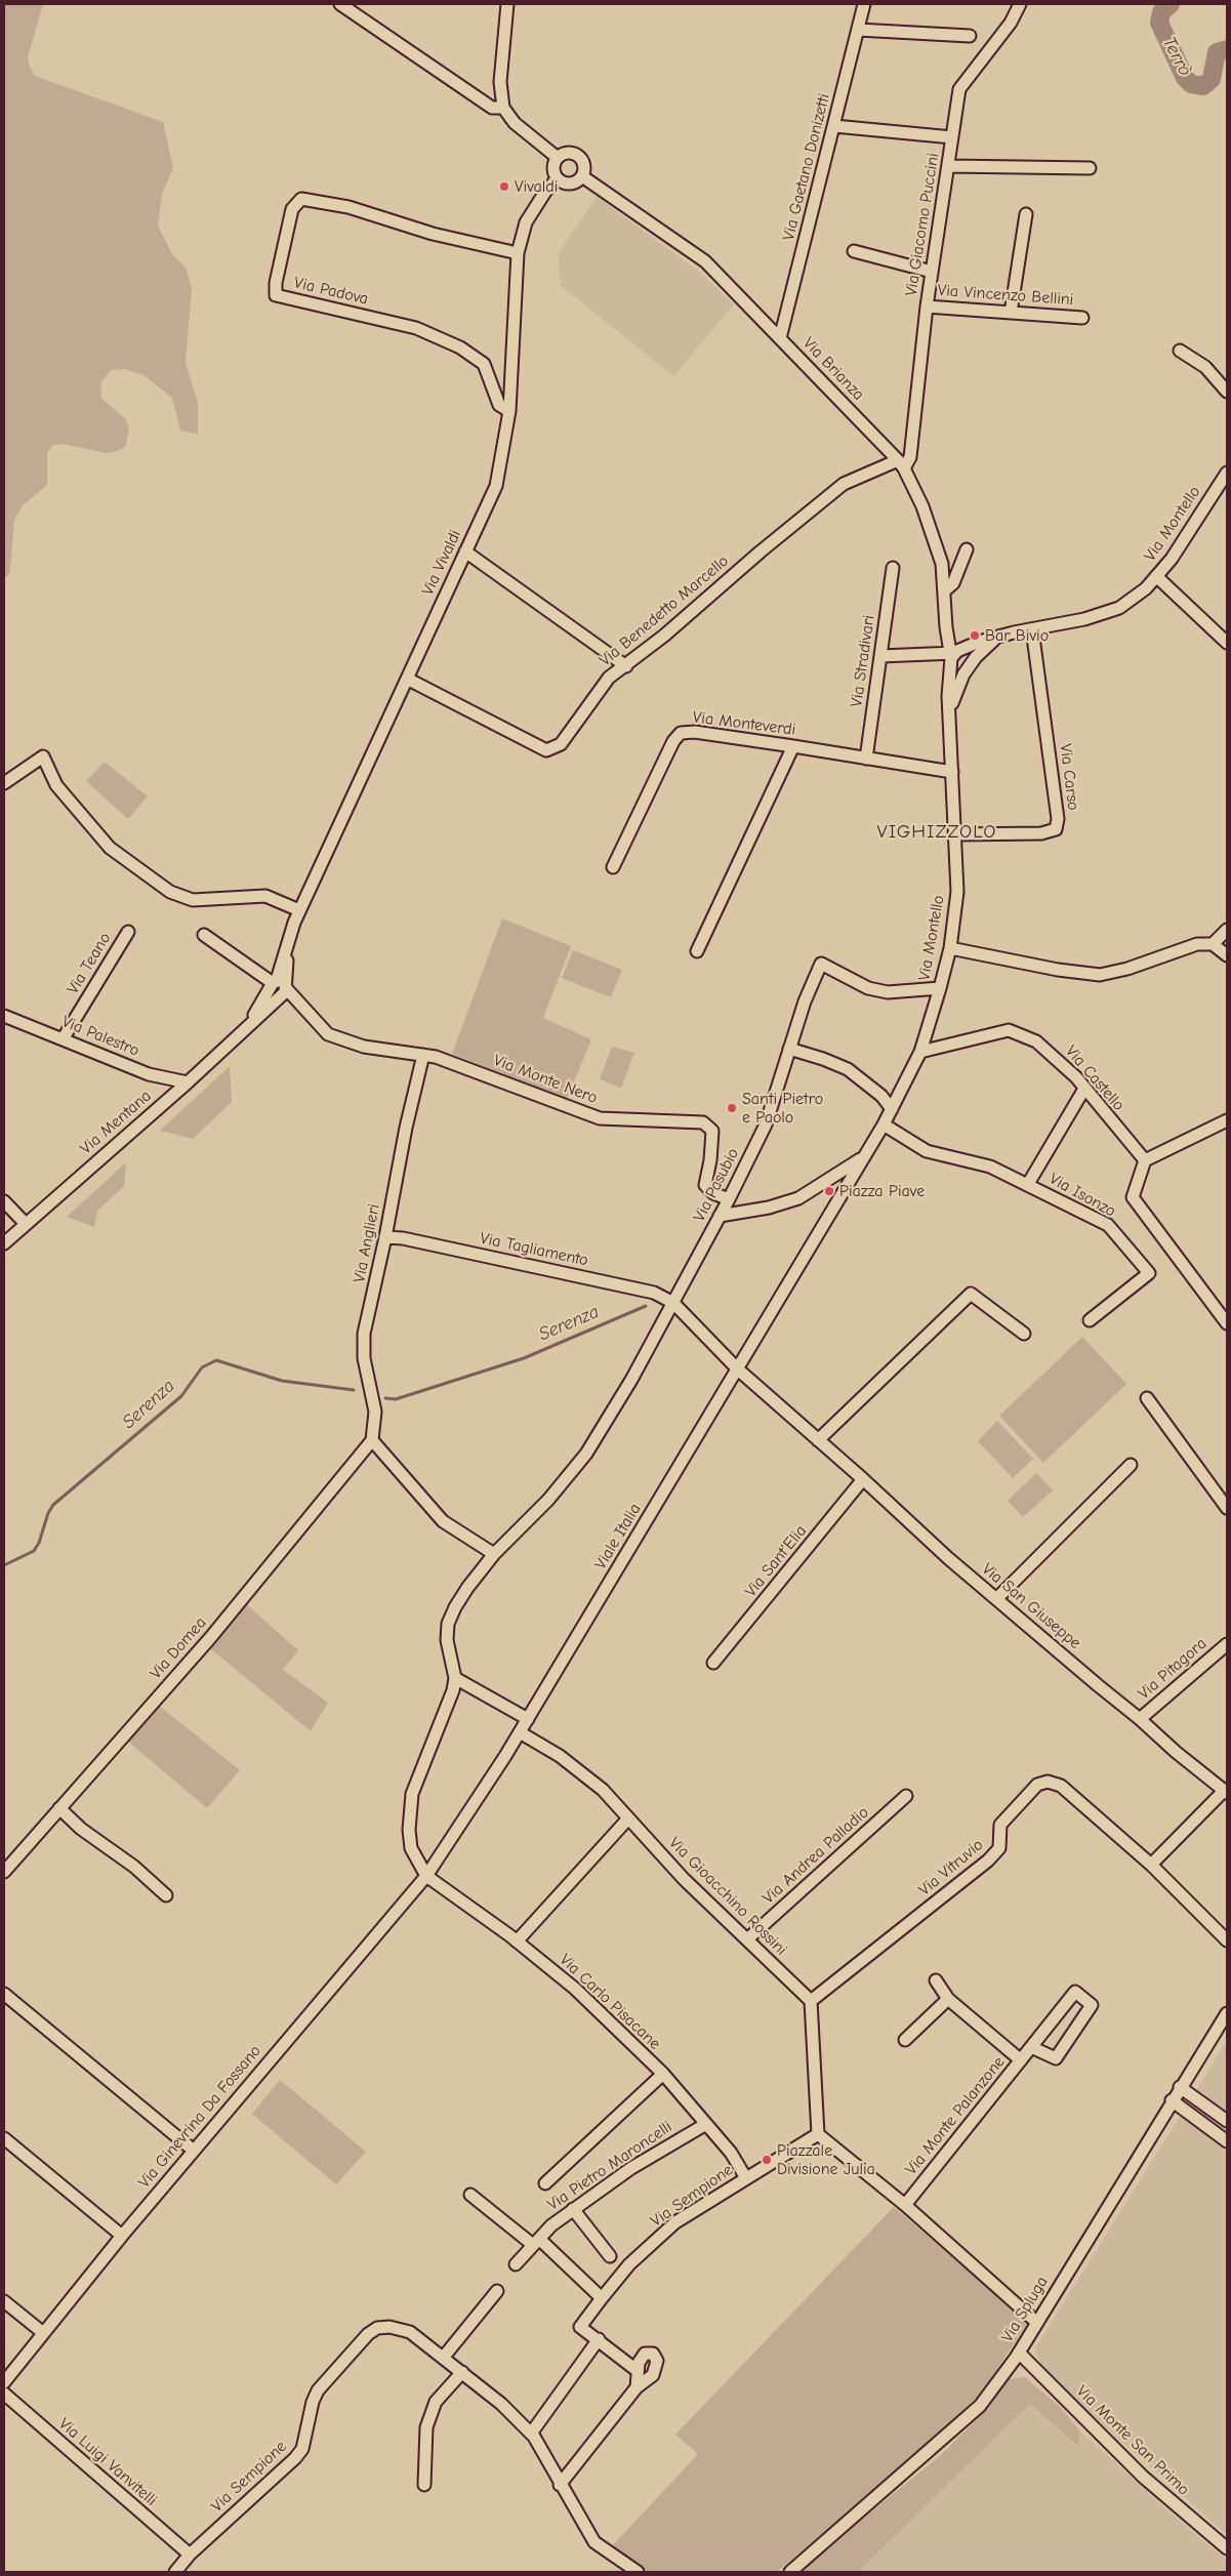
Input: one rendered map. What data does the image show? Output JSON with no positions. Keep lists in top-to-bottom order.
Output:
{
  "streets": {
    "street": [
      "Via Gaetano Donizetti",
      "Via Giacomo Puccini",
      "Via Padova",
      "Via Vincenzo Bellini",
      "Via Brianza",
      "Via Montello",
      "Via Vivaldi",
      "Via Benedetto Marcello",
      "Via Stradivari",
      "Via Monteverdi",
      "Via Carso",
      "Via Teano",
      "Via Palestro",
      "Via Castello",
      "Via Monte Nero",
      "Via Mentana",
      "Via Pasubio",
      "Via Isonzo",
      "Via Anglieri",
      "Via Tagliamento",
      "Viale Italia",
      "Via Sant'Elia",
      "Via San Giuseppe",
      "Via Domea",
      "Via Pitagora",
      "Via Andrea Palladio",
      "Via Vitruvio",
      "Via Gioacchino Rossini",
      "Via Carlo Pisacane",
      "Via Monte Palanzone",
      "Via Ginevrina Da Fossano",
      "Via Pietro Maroncelli",
      "Via Sempione",
      "Via Spluga",
      "Via Monte San Primo",
      "Via Luigi Vanvitelli"
    ]
  },
  "crossings": [
    ["Via Gaetano Donizetti", "Via Brianza"],
    ["Via Giacomo Puccini", "Via Vincenzo Bellini"],
    ["Via Giacomo Puccini", "Via Brianza"],
    ["Via Giacomo Puccini", "Via Benedetto Marcello"],
    ["Via Padova", "Via Vivaldi"],
    ["Via Brianza", "Via Montello"],
    ["Via Brianza", "Via Vivaldi"],
    ["Via Brianza", "Via Benedetto Marcello"],
    ["Via Montello", "Via Monteverdi"],
    ["Via Montello", "Via Carso"],
    ["Via Montello", "Via Castello"],
    ["Via Montello", "Via Pasubio"],
    ["Via Montello", "Via Isonzo"],
    ["Via Vivaldi", "Via Benedetto Marcello"],
    ["Via Vivaldi", "Via Monte Nero"],
    ["Via Vivaldi", "Via Mentana"],
    ["Via Stradivari", "Via Monteverdi"],
    ["Via Teano", "Via Palestro"],
    ["Via Palestro", "Via Mentana"],
    ["Via Castello", "Via Isonzo"],
    ["Via Monte Nero", "Via Mentana"],
    ["Via Monte Nero", "Via Pasubio"],
    ["Via Monte Nero", "Via Anglieri"],
    ["Via Pasubio", "Via Tagliamento"],
    ["Via Pasubio", "Via San Giuseppe"],
    ["Via Anglieri", "Via Tagliamento"],
    ["Via Anglieri", "Via Domea"],
    ["Via Tagliamento", "Via San Giuseppe"],
    ["Viale Italia", "Via San Giuseppe"],
    ["Viale Italia", "Via Gioacchino Rossini"],
    ["Viale Italia", "Via Carlo Pisacane"],
    ["Viale Italia", "Via Ginevrina Da Fossano"],
    ["Via Sant'Elia", "Via San Giuseppe"],
    ["Via San Giuseppe", "Via Pitagora"],
    ["Via Andrea Palladio", "Via Gioacchino Rossini"],
    ["Via Vitruvio", "Via Gioacchino Rossini"],
    ["Via Carlo Pisacane", "Via Ginevrina Da Fossano"],
    ["Via Carlo Pisacane", "Via Pietro Maroncelli"],
    ["Via Carlo Pisacane", "Via Sempione"],
    ["Via Sempione", "Via Luigi Vanvitelli"],
    ["Via Spluga", "Via Monte San Primo"]
  ],
  "districts": ["VIGHIZZOLO"],
  "water": ["Terrò", "Serenza"],
  "places": [
    "Vivaldi",
    "Bar Bivio",
    "Santi Pietro e Paolo",
    "Piazza Piave",
    "Piazzale Divisione Julia"
  ]
}
